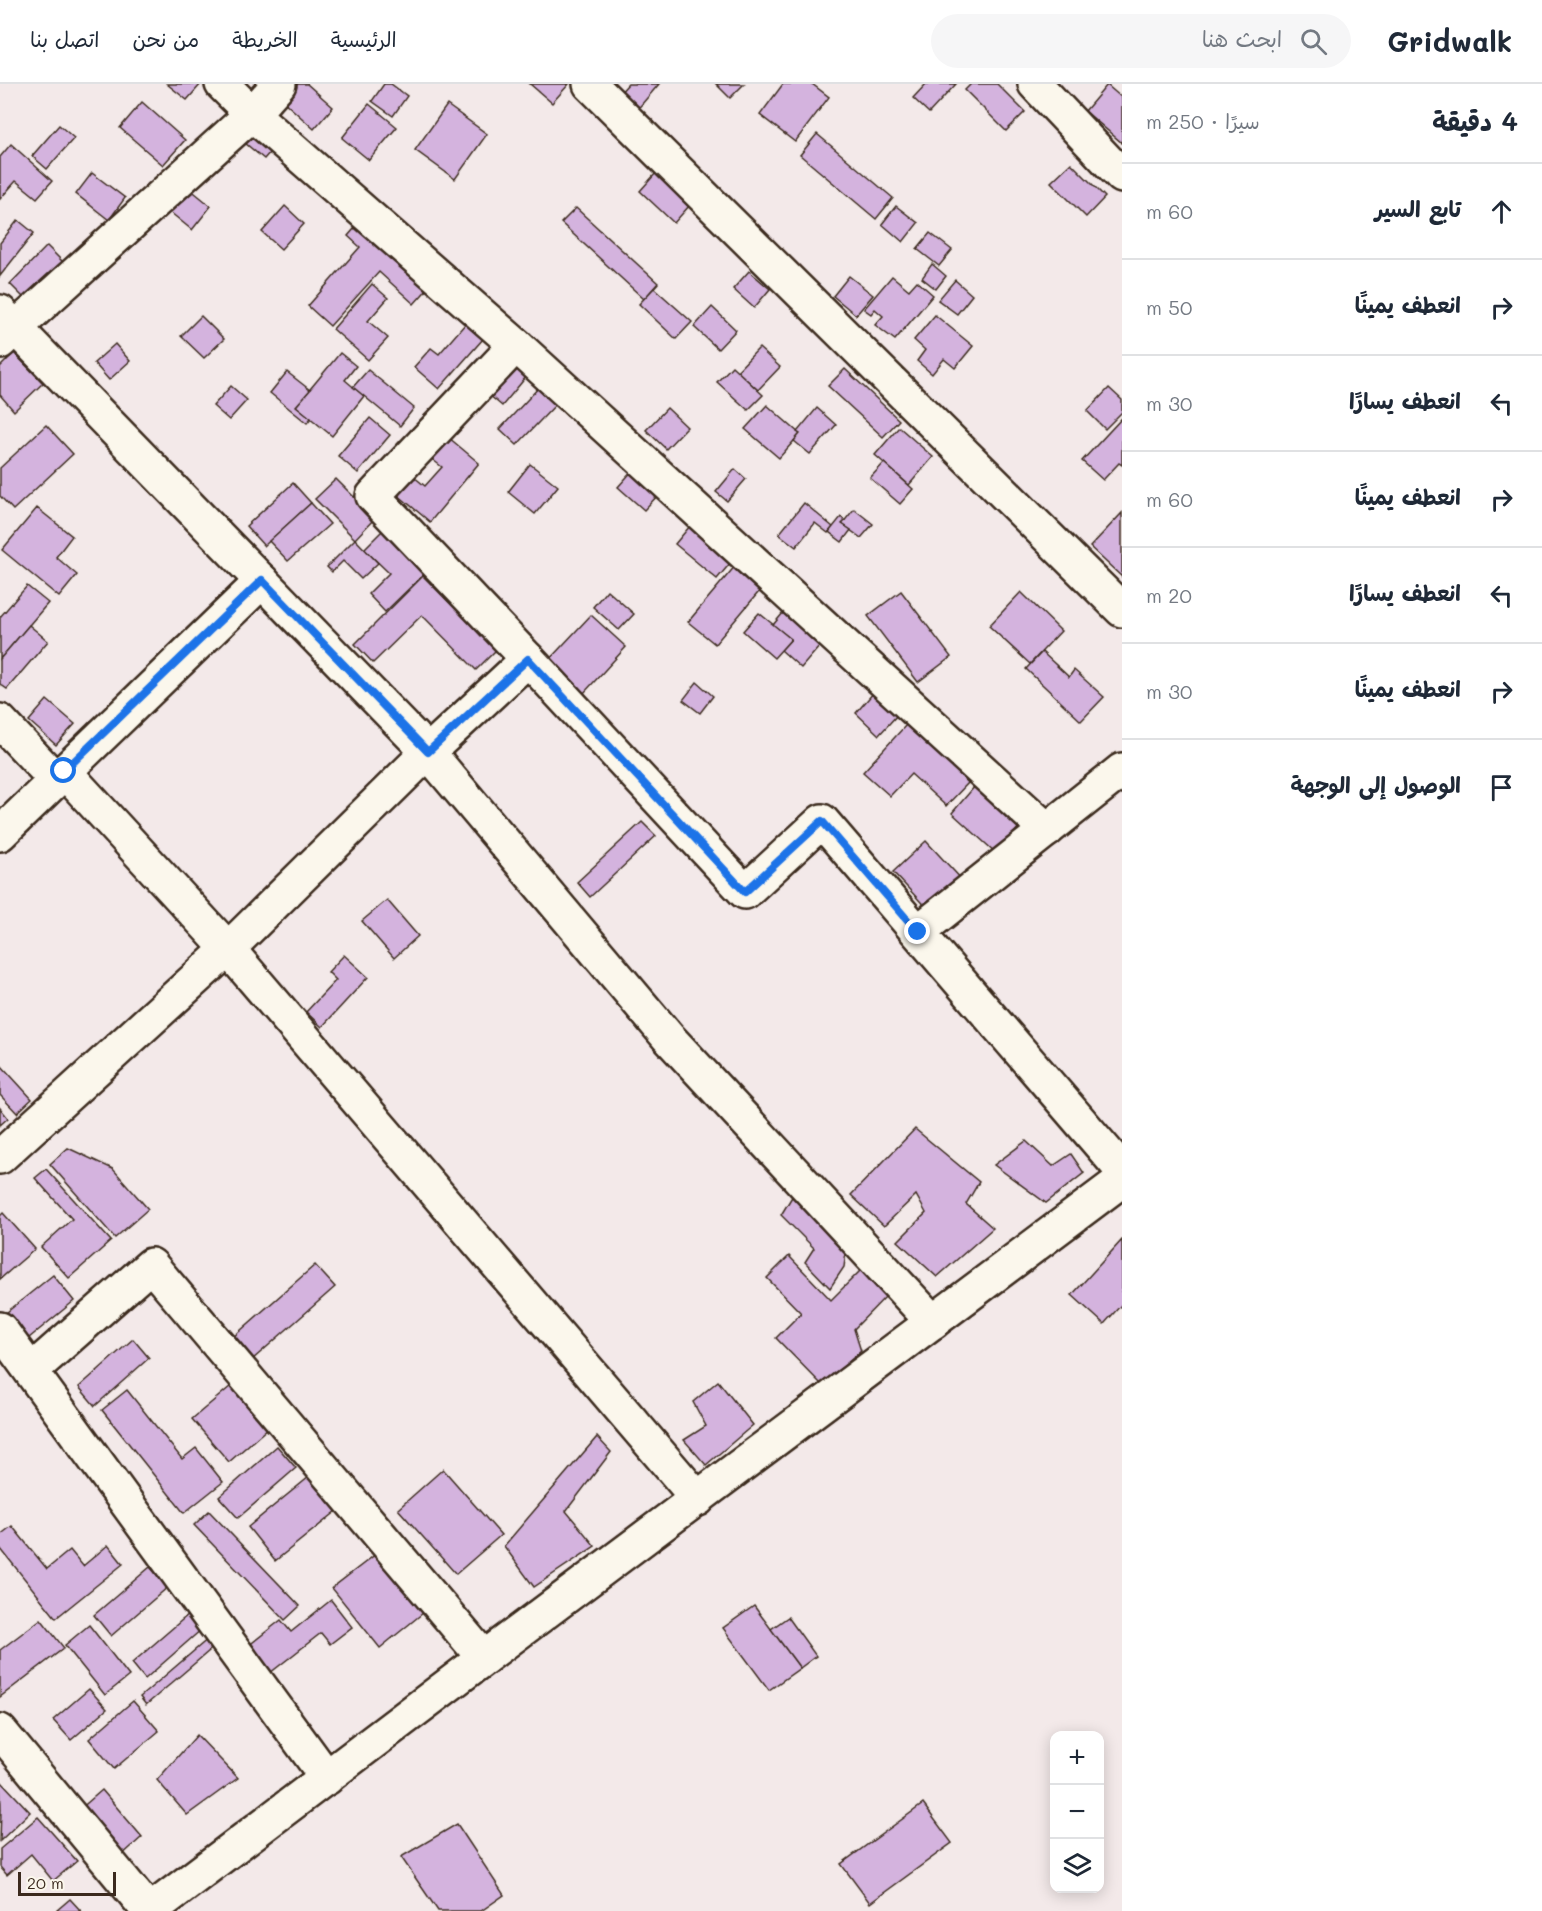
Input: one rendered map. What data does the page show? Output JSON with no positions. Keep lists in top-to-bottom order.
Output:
{
  "scale_bar": "20 m",
  "page": {
    "header": "Gridwalk",
    "search": "ابحث هنا",
    "nav": [
      "الرئيسية",
      "الخريطة",
      "من نحن",
      "اتصل بنا"
    ],
    "heading": ["4 دقيقة", "سيرًا · 250 m"],
    "list": [
      ["تابع السير", "60 m"],
      ["انعطف يمينًا", "50 m"],
      ["انعطف يسارًا", "30 m"],
      ["انعطف يمينًا", "60 m"],
      ["انعطف يسارًا", "20 m"],
      ["انعطف يمينًا", "30 m"],
      "الوصول إلى الوجهة"
    ],
    "map_buttons": ["+", "−"],
    "scale": "20 m"
  }
}
